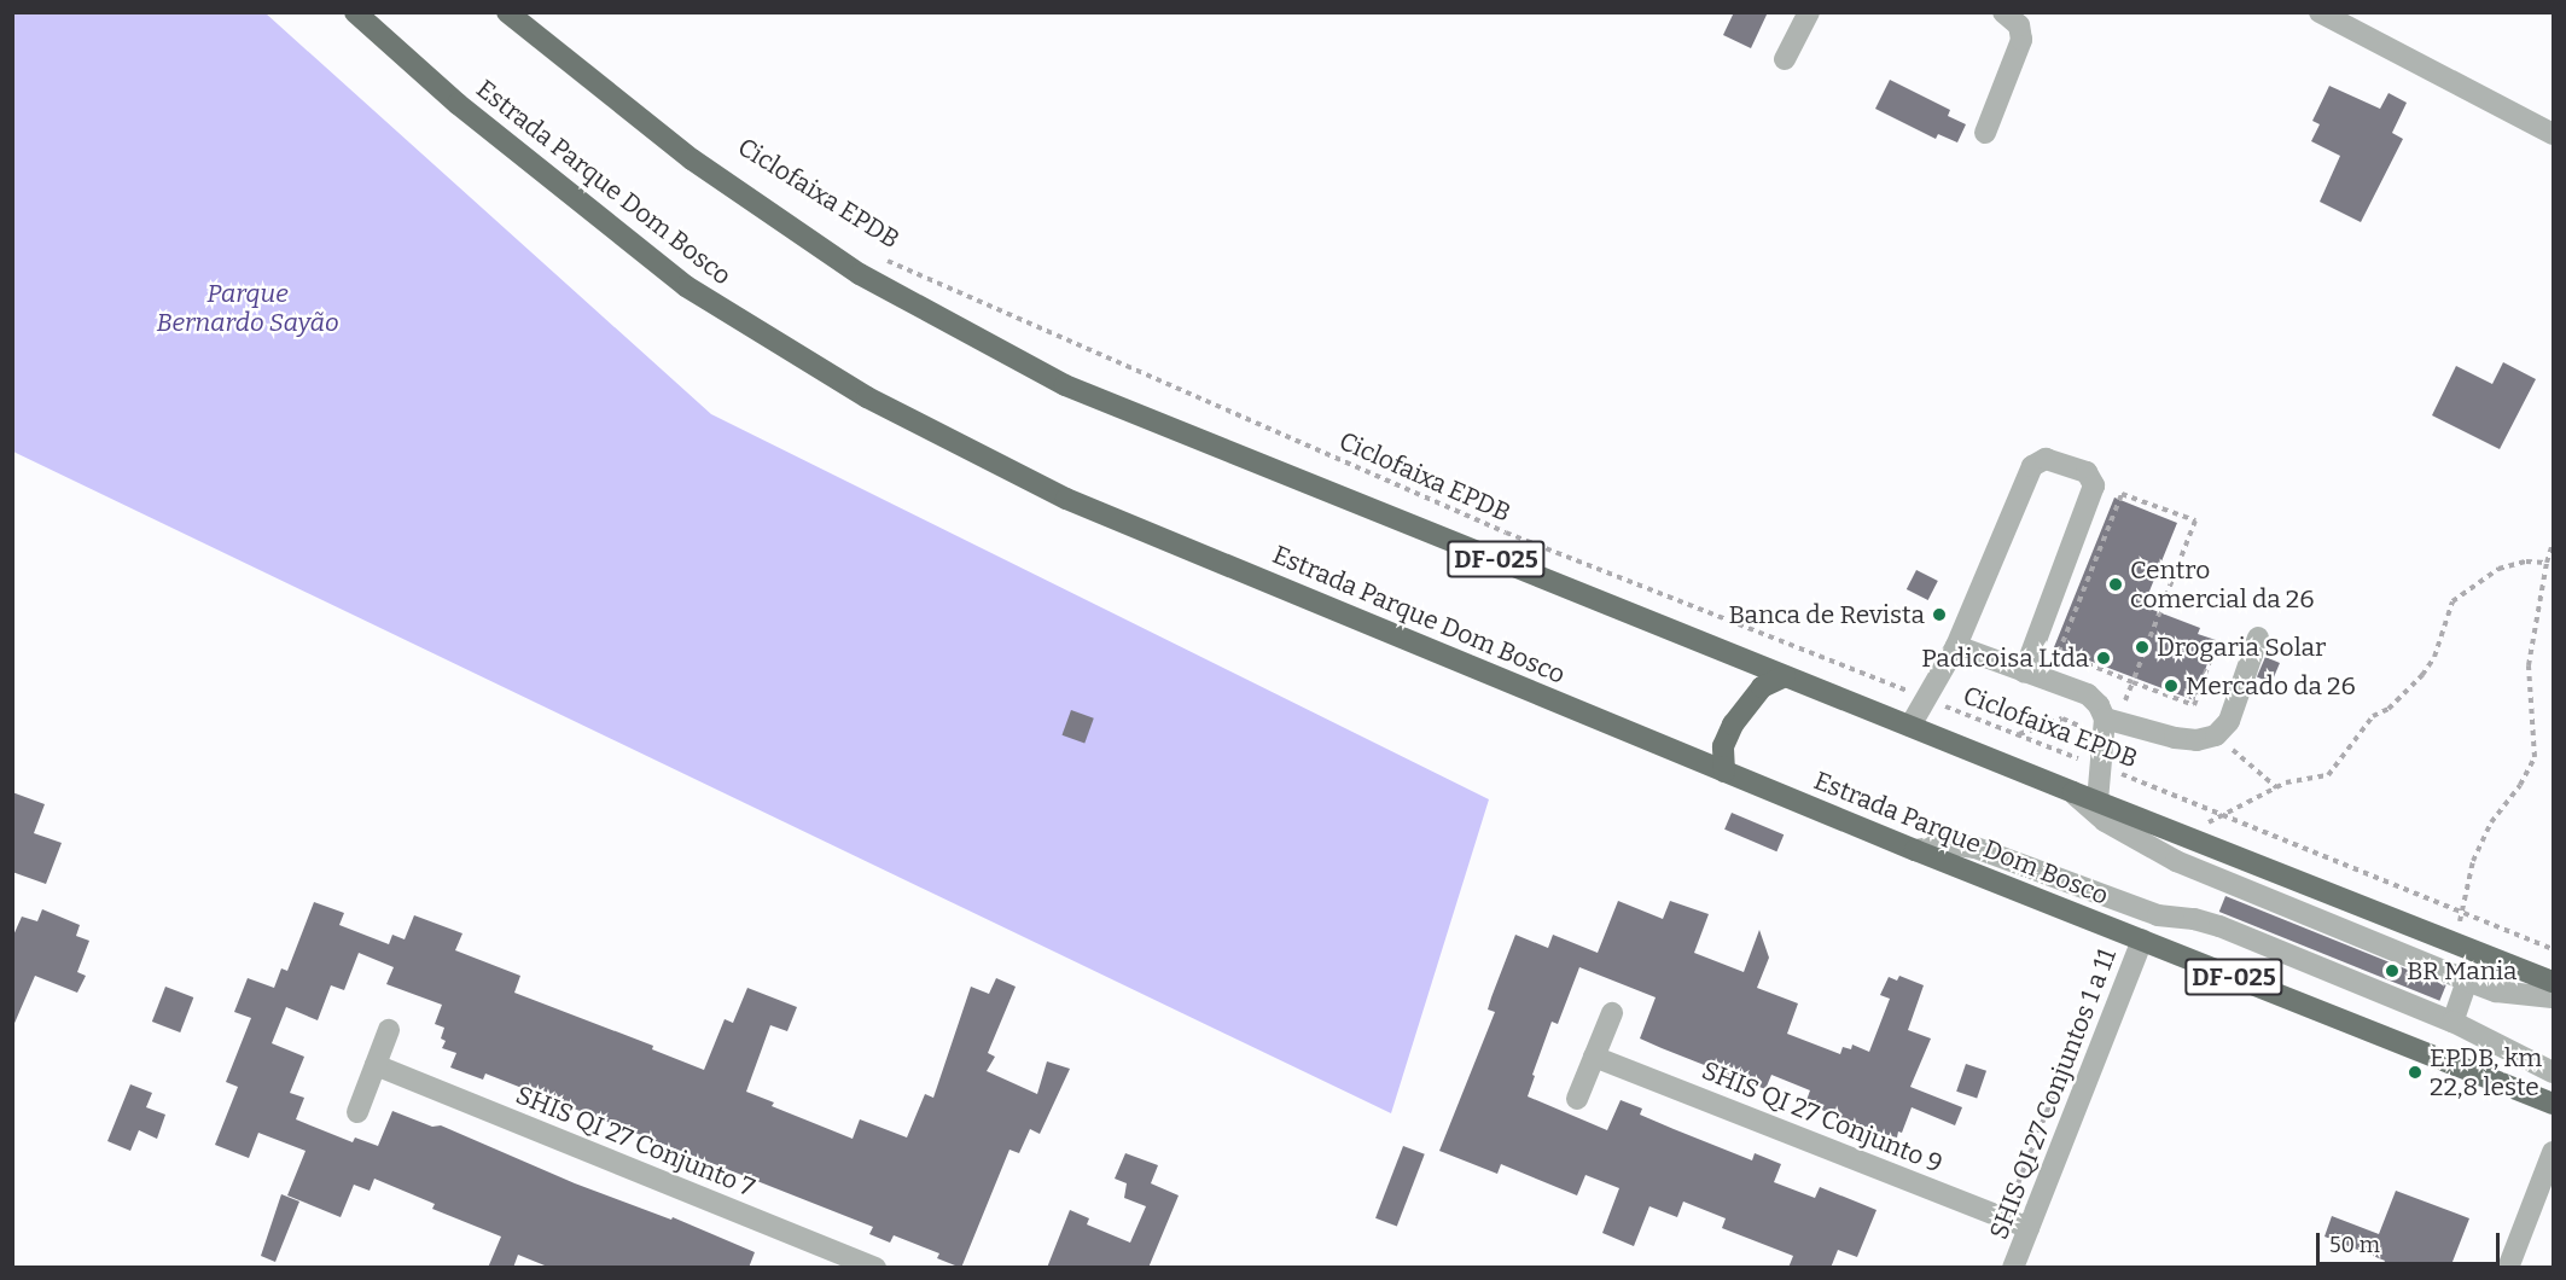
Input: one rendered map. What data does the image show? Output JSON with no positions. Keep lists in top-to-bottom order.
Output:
{
  "streets": {
    "main road": ["Estrada Parque Dom Bosco", "DF-025"],
    "street": ["SHIS QI 27 Conjuntos 1 a 11", "SHIS QI 27 Conjunto 9", "SHIS QI 27 Conjunto 7"],
    "path": ["Ciclofaixa EPDB"]
  },
  "crossings": [
    ["Estrada Parque Dom Bosco", "SHIS QI 27 Conjuntos 1 a 11"],
    ["SHIS QI 27 Conjuntos 1 a 11", "SHIS QI 27 Conjunto 9"]
  ],
  "parks": ["Parque Bernardo Sayão"],
  "places": [
    "Centro comercial da 26",
    "Banca de Revista",
    "Drogaria Solar",
    "Padicoisa Ltda",
    "Mercado da 26",
    "BR Mania",
    "EPDB, km 22,8 leste"
  ],
  "scale_bar": "50 m"
}
